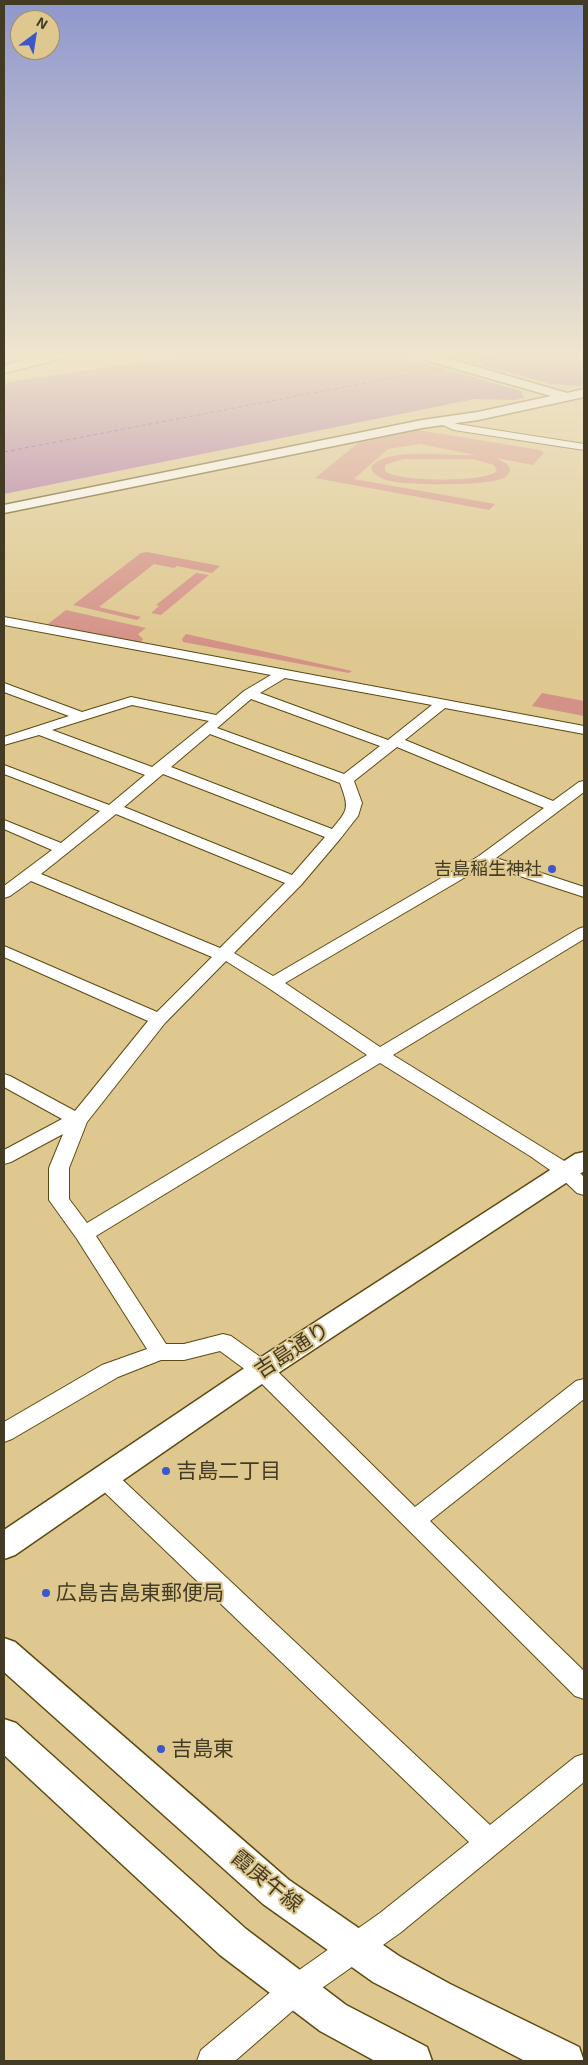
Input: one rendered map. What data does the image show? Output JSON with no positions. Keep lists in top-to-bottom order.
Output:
{
  "streets": {
    "street": ["吉島通り", "霞庚午線"]
  },
  "places": [
    "吉島稲生神社",
    "吉島二丁目",
    "広島吉島東郵便局",
    "吉島東"
  ],
  "north": "top right"
}
